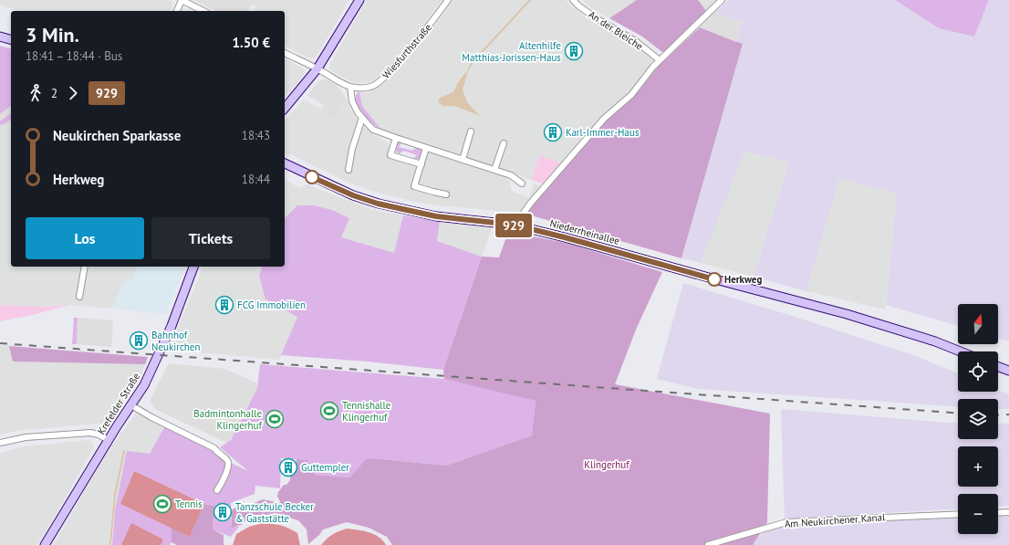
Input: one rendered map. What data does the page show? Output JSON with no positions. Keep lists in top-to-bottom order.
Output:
{
  "streets": {
    "main road": ["Niederrheinallee", "Krefelder Straße"],
    "street": ["An der Bleiche", "Wiesfurthstraße", "Am Neukirchener Kanal"]
  },
  "parks": ["Klingerhuf"],
  "places": {
    "building": [
      "Altenhilfe Matthias-Jorissen-Haus",
      "Karl-Immer-Haus",
      "FCG Immobilien",
      "Bahnhof Neukirchen",
      "Guttempler",
      "Tanzschule Becker & Gaststätte"
    ],
    "other": ["Herkweg"],
    "sports": ["Tennishalle Klingerhuf", "Badmintonhalle Klingerhuf", "Tennis"]
  },
  "lines": ["bus line 929"],
  "north": "top",
  "page": {
    "on_map": "929",
    "heading": ["3 Min.", "18:41 – 18:44 · Bus", "1.50 €"],
    "legs": ["2", "929"],
    "list": [
      {
        "name": "Neukirchen Sparkasse",
        "value": "18:43"
      },
      {
        "name": "Herkweg",
        "value": "18:44"
      }
    ],
    "buttons": ["Los", "Tickets"],
    "map_buttons": ["+", "−"]
  }
}
